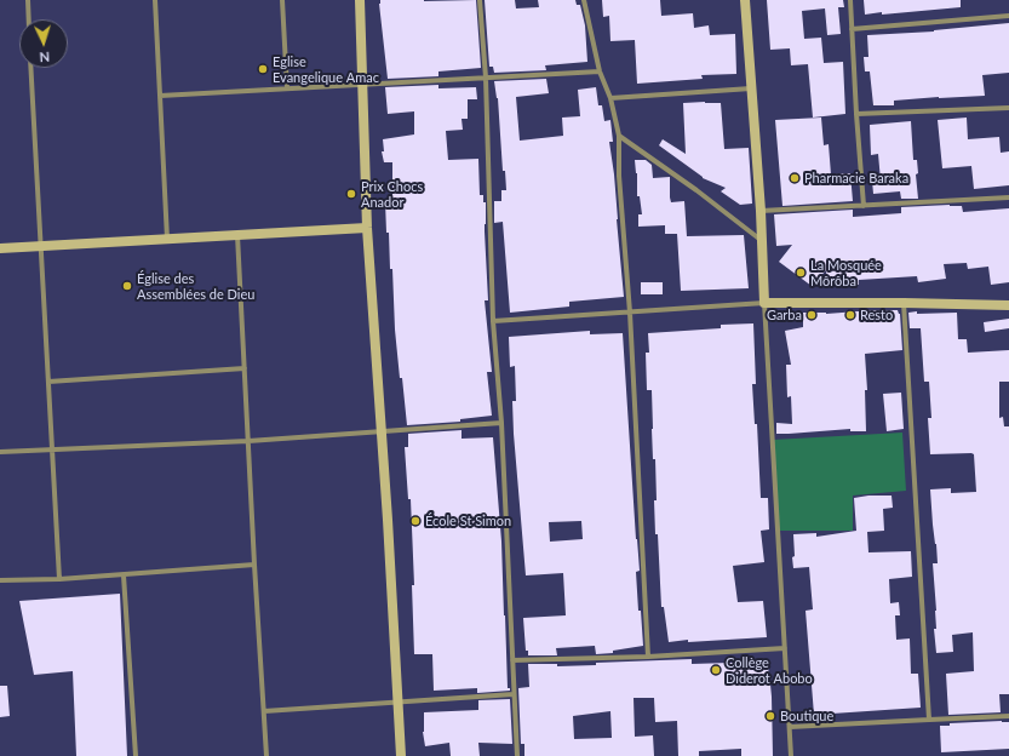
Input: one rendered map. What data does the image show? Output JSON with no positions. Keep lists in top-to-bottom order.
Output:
{
  "places": [
    "Eglise Evangelique Amac",
    "Pharmacie Baraka",
    "Prix Chocs Anador",
    "La Mosquée Môrôba",
    "Église des Assemblées de Dieu",
    "Garba",
    "Resto",
    "École St Simon",
    "Collège Diderot Abobo",
    "Boutique"
  ],
  "north": "bottom"
}
